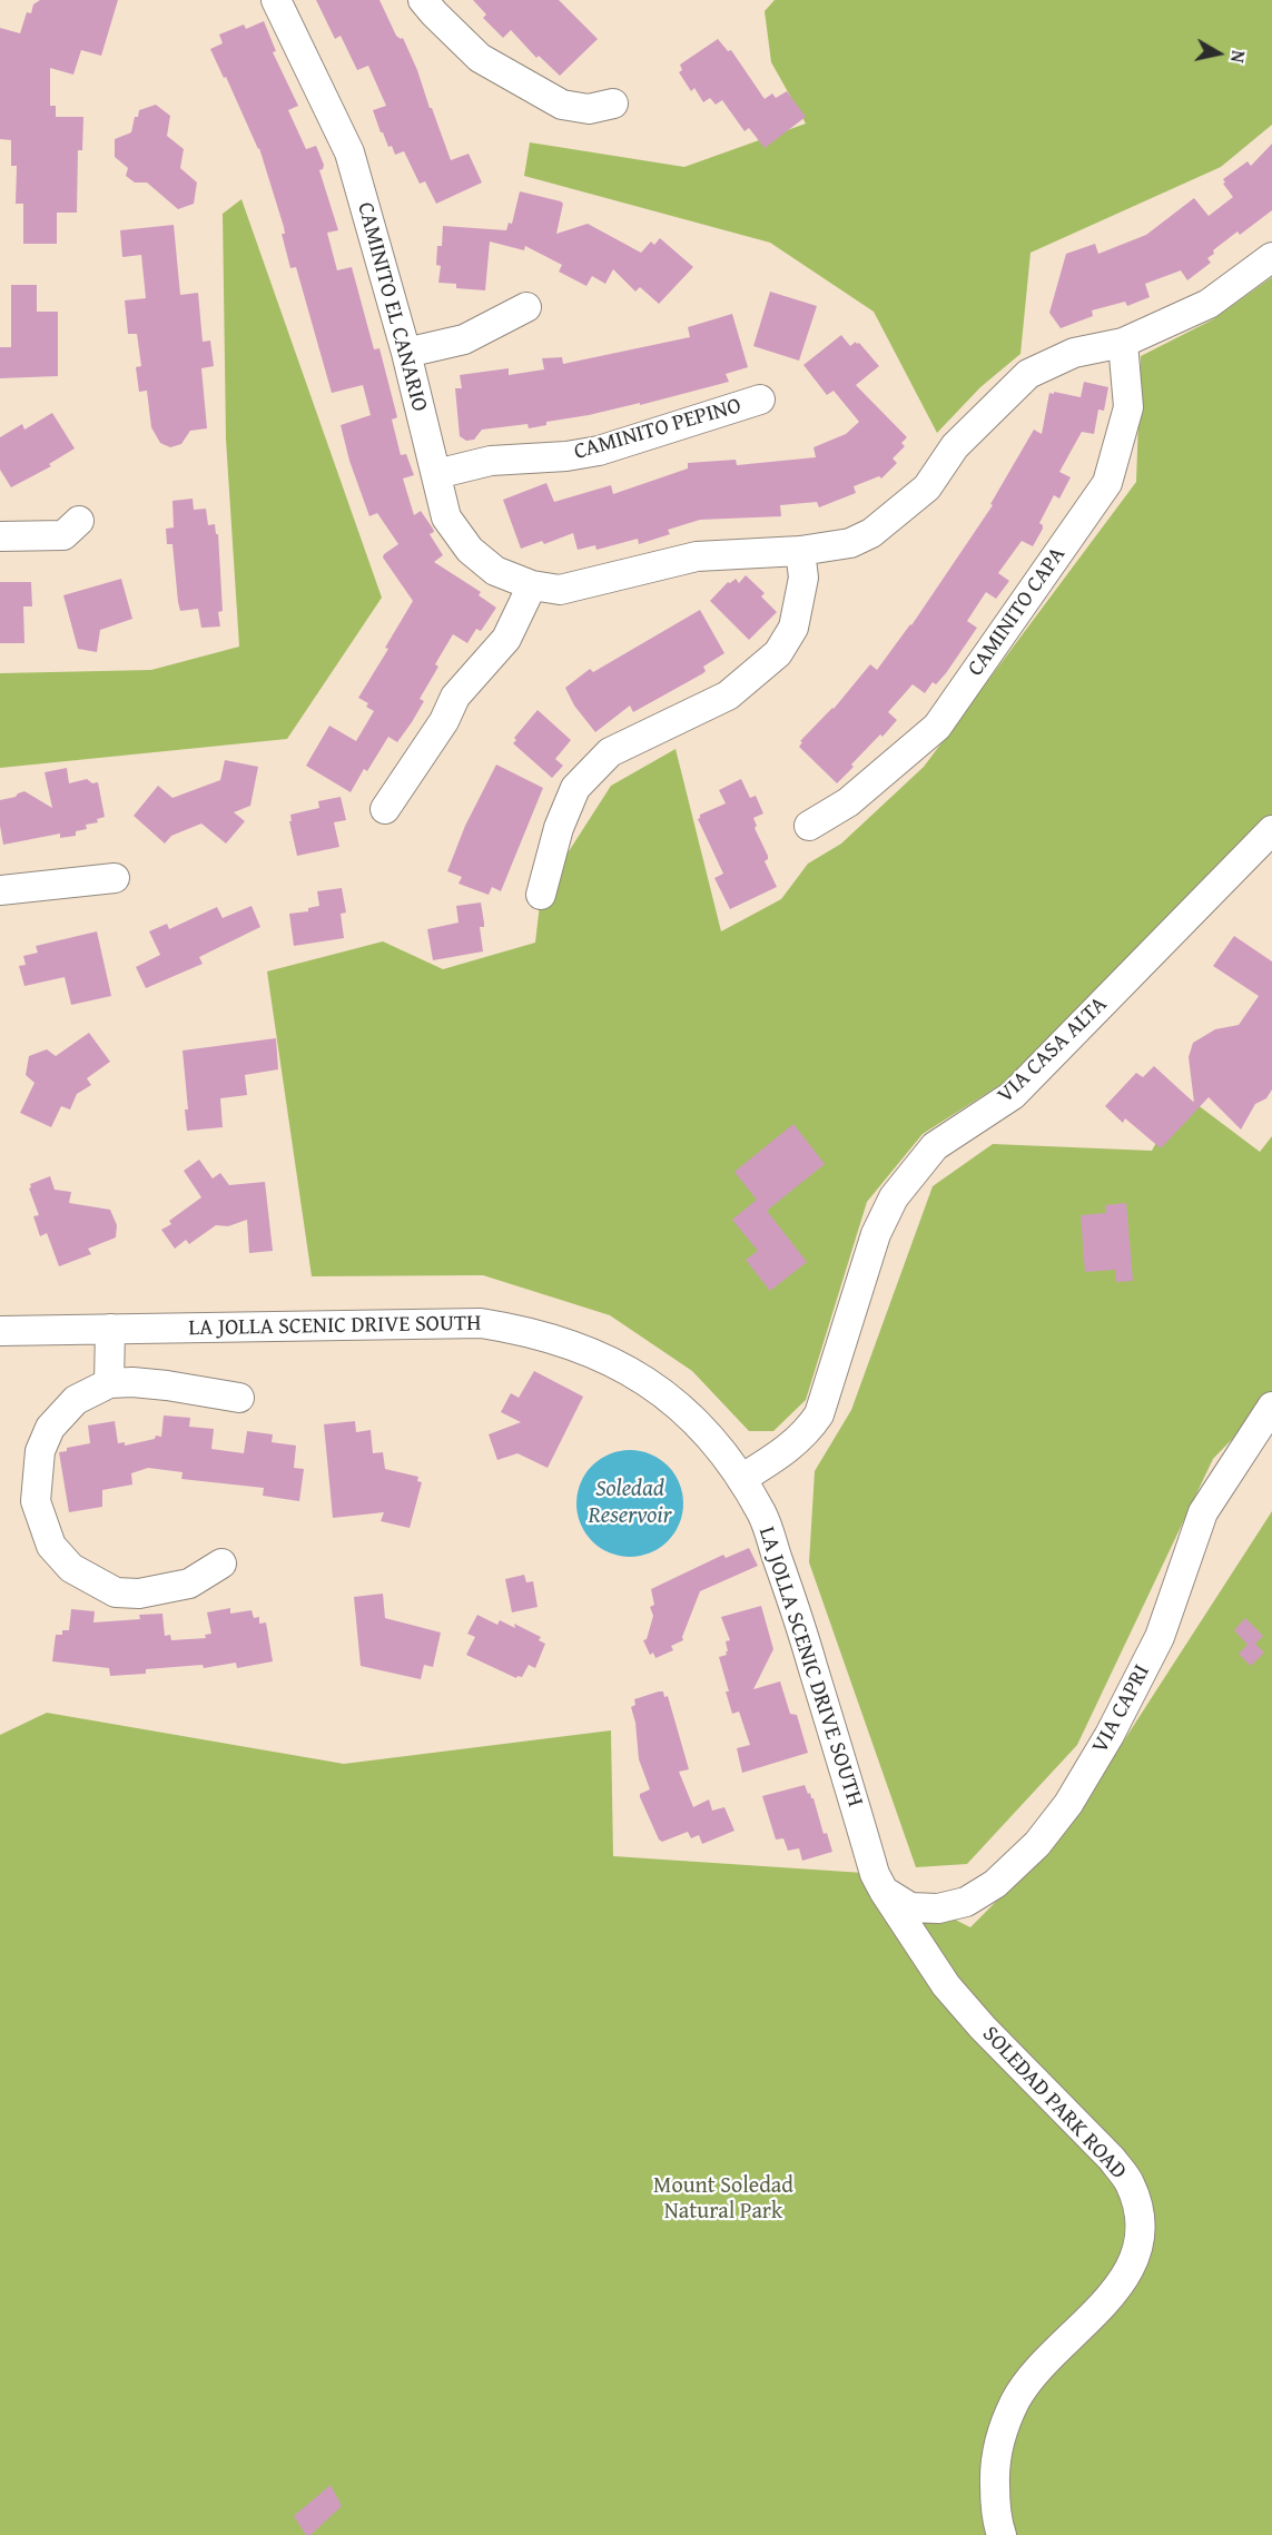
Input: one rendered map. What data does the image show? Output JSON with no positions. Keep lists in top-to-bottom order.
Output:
{
  "streets": {
    "street": [
      "CAMINITO EL CANARIO",
      "CAMINITO PEPINO",
      "CAMINITO CAPA",
      "VIA CASA ALTA",
      "LA JOLLA SCENIC DRIVE SOUTH",
      "VIA CAPRI",
      "SOLEDAD PARK ROAD"
    ]
  },
  "crossings": [
    ["CAMINITO EL CANARIO", "CAMINITO PEPINO"],
    ["CAMINITO EL CANARIO", "CAMINITO CAPA"],
    ["VIA CASA ALTA", "LA JOLLA SCENIC DRIVE SOUTH"],
    ["LA JOLLA SCENIC DRIVE SOUTH", "VIA CAPRI"],
    ["LA JOLLA SCENIC DRIVE SOUTH", "SOLEDAD PARK ROAD"],
    ["VIA CAPRI", "SOLEDAD PARK ROAD"]
  ],
  "water": ["Soledad Reservoir"],
  "parks": ["Mount Soledad Natural Park"],
  "north": "right"
}
